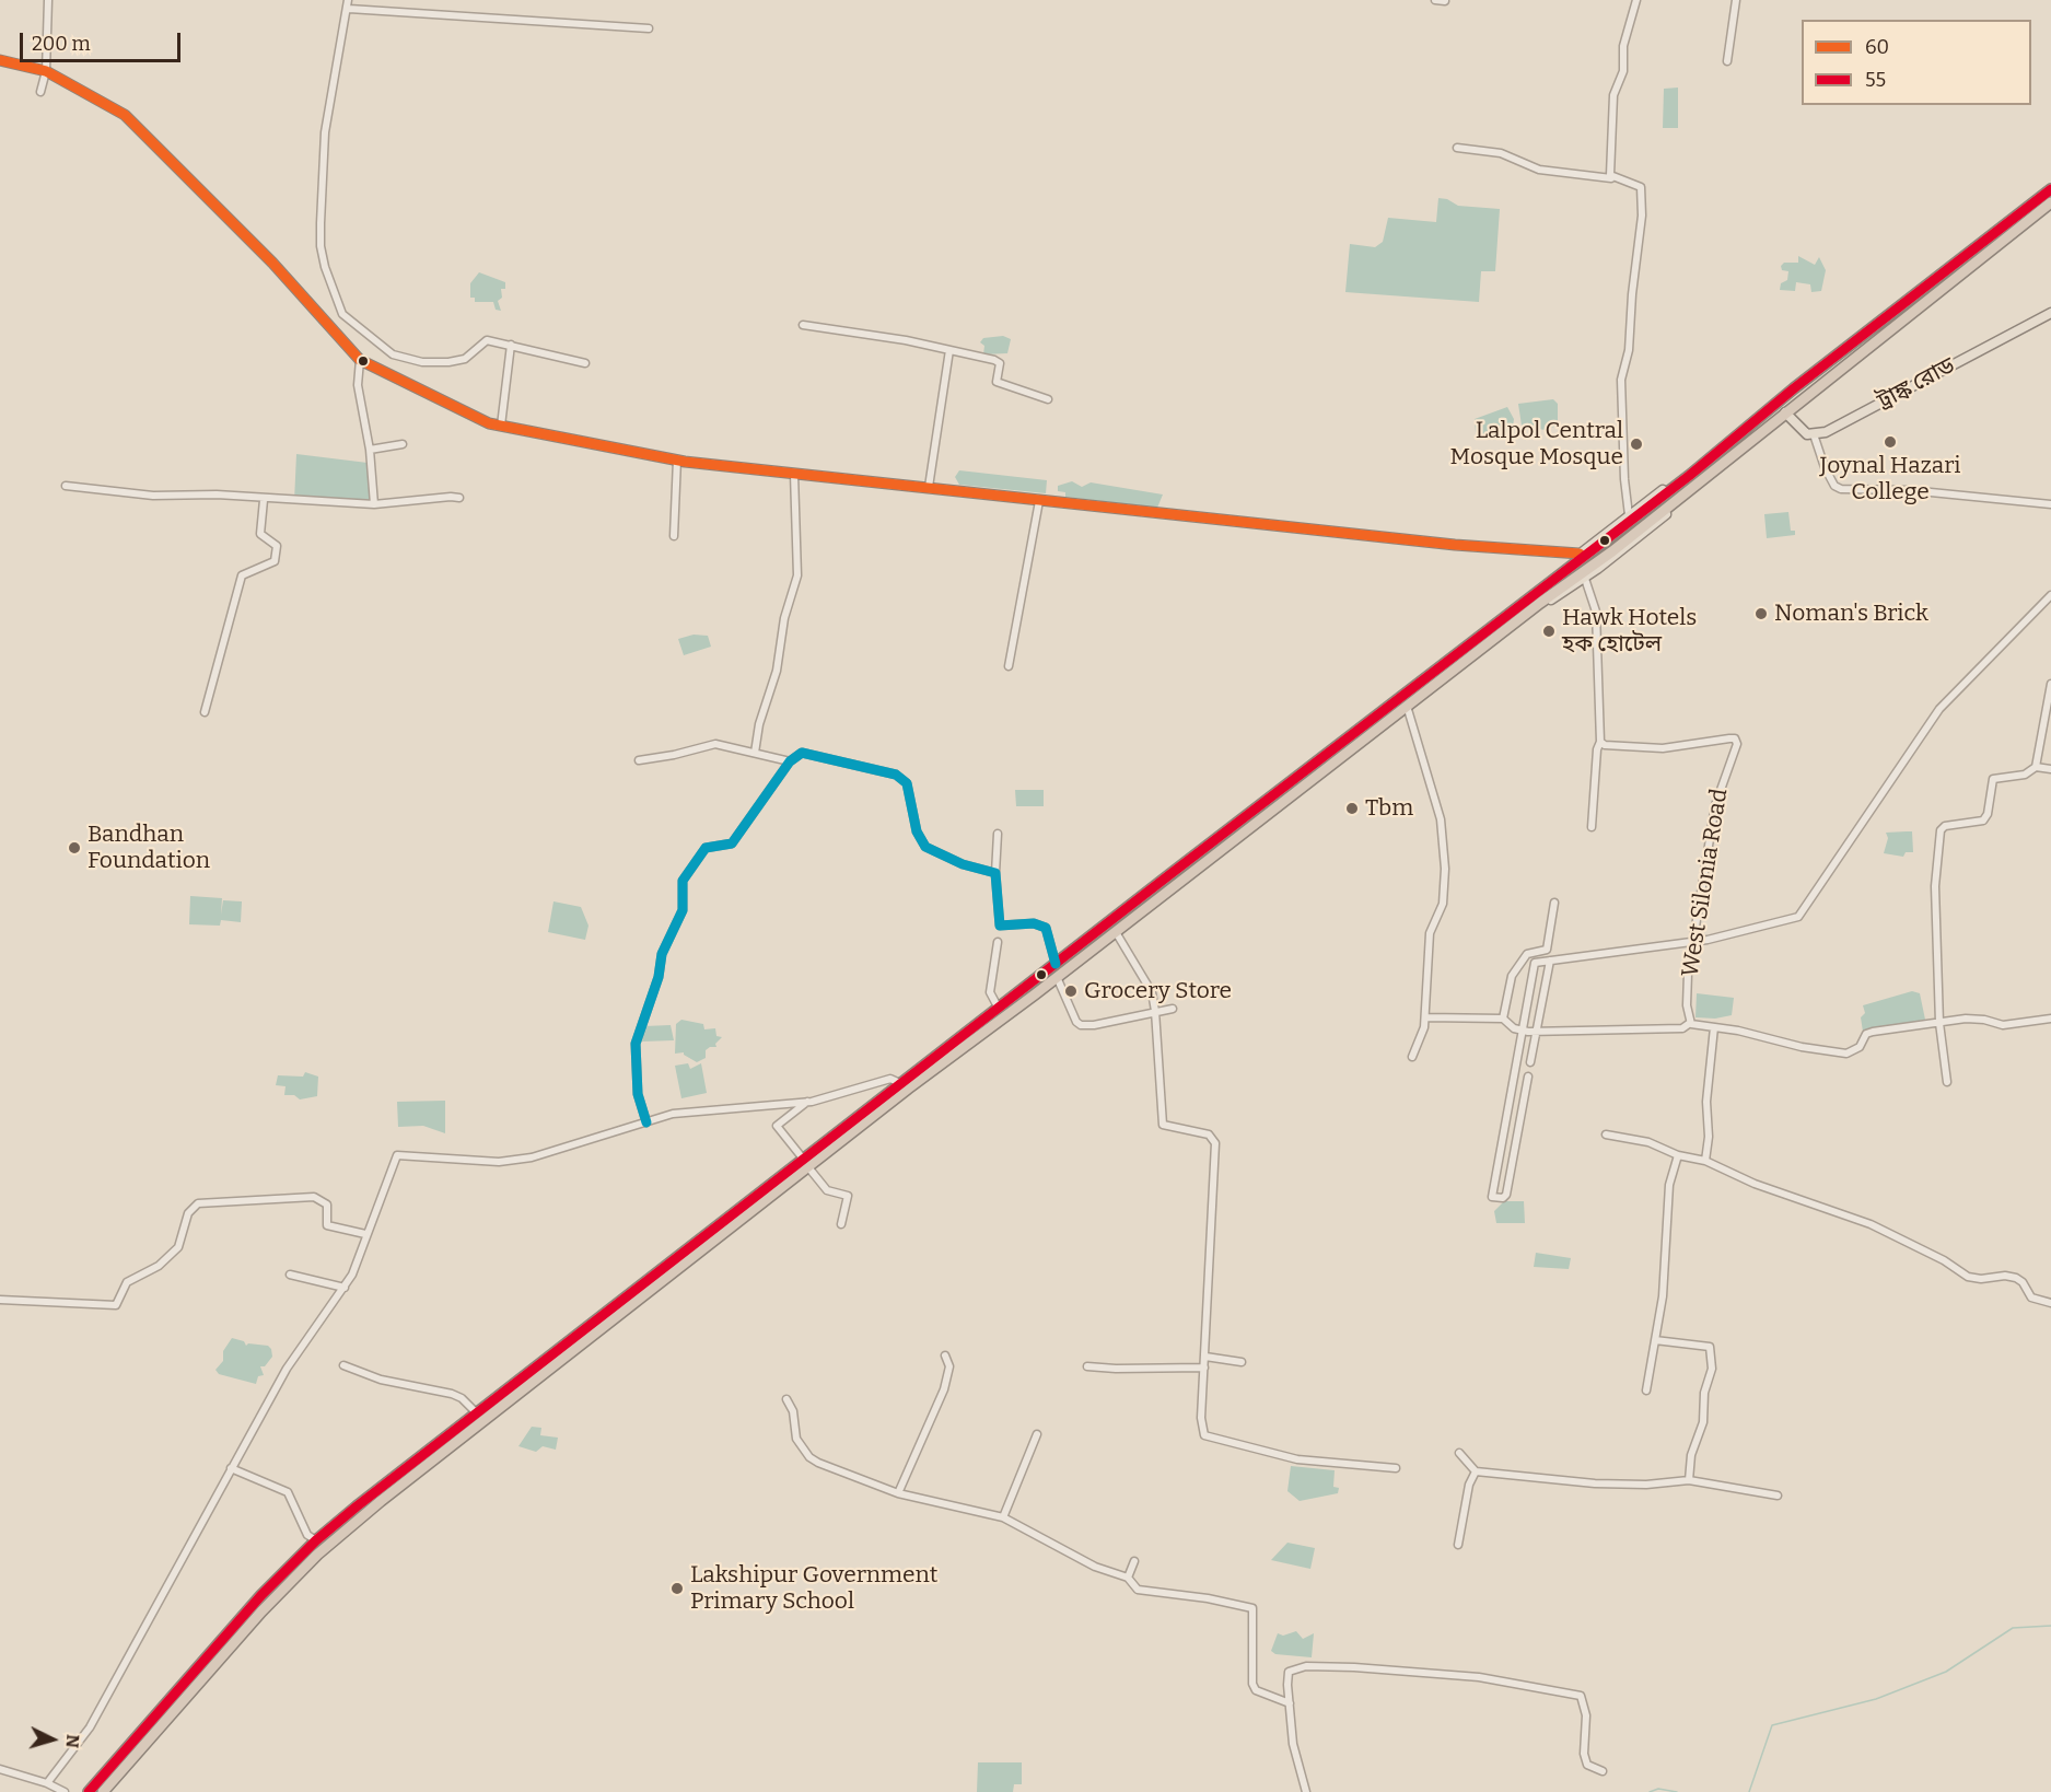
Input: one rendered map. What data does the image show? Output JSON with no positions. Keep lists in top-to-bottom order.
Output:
{
  "streets": {
    "main road": ["ট্রাঙ্ক রোড"],
    "street": ["West Silonia Road"]
  },
  "places": [
    "Joynal Hazari College",
    "Lalpol Central Mosque Mosque",
    "Noman's Brick",
    "Hawk Hotels হক হোটেল",
    "Tbm",
    "Bandhan Foundation",
    "Grocery Store",
    "Lakshipur Government Primary School"
  ],
  "lines": ["transit line 60", "transit line 55"],
  "legend": ["60", "55"],
  "scale_bar": "200 m",
  "north": "right"
}
